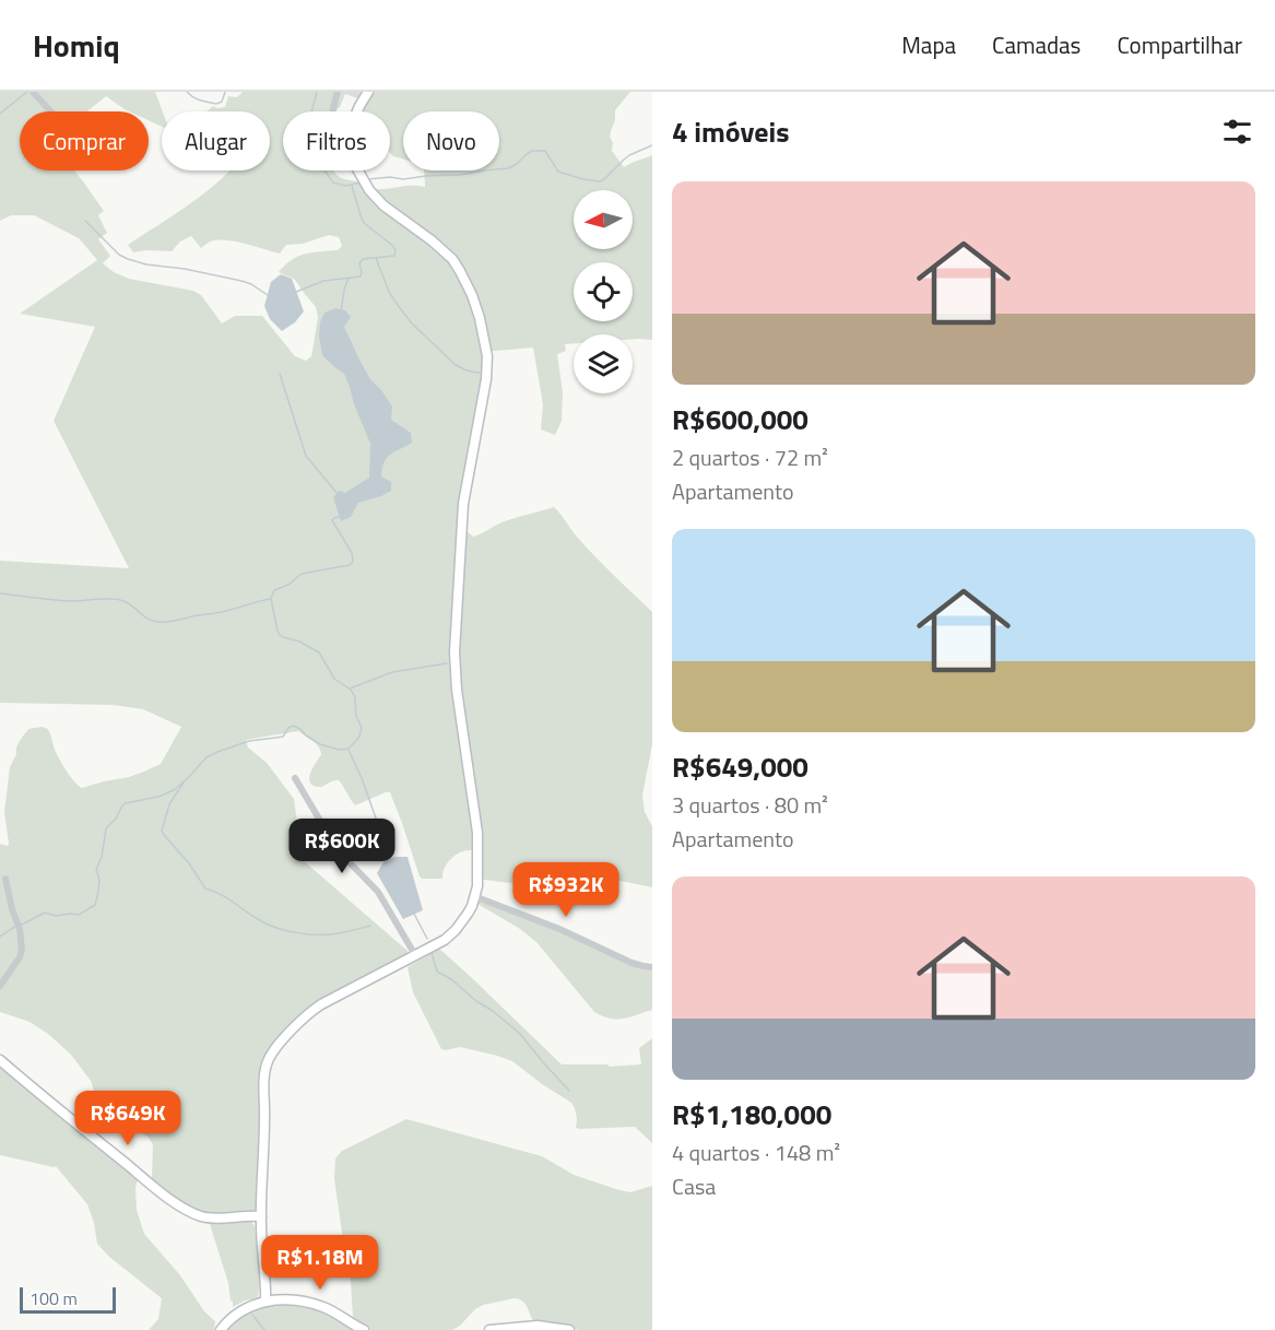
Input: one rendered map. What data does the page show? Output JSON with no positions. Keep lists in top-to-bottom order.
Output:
{
  "scale_bar": "100 m",
  "north": "left",
  "page": {
    "header": "Homiq",
    "nav": ["Mapa", "Camadas", "Compartilhar"],
    "heading": "4 imóveis",
    "chip": [
      "Comprar",
      "Alugar",
      "Filtros",
      "Novo"
    ],
    "list": [
      {
        "name": "R$600,000",
        "note": "2 quartos · 72 m² · Apartamento"
      },
      {
        "name": "R$649,000",
        "note": "3 quartos · 80 m² · Apartamento"
      },
      {
        "name": "R$1,180,000",
        "note": "4 quartos · 148 m² · Casa"
      }
    ],
    "price": [
      "R$600K",
      "R$932K",
      "R$649K",
      "R$1.18M"
    ],
    "scale": "100 m"
  }
}
